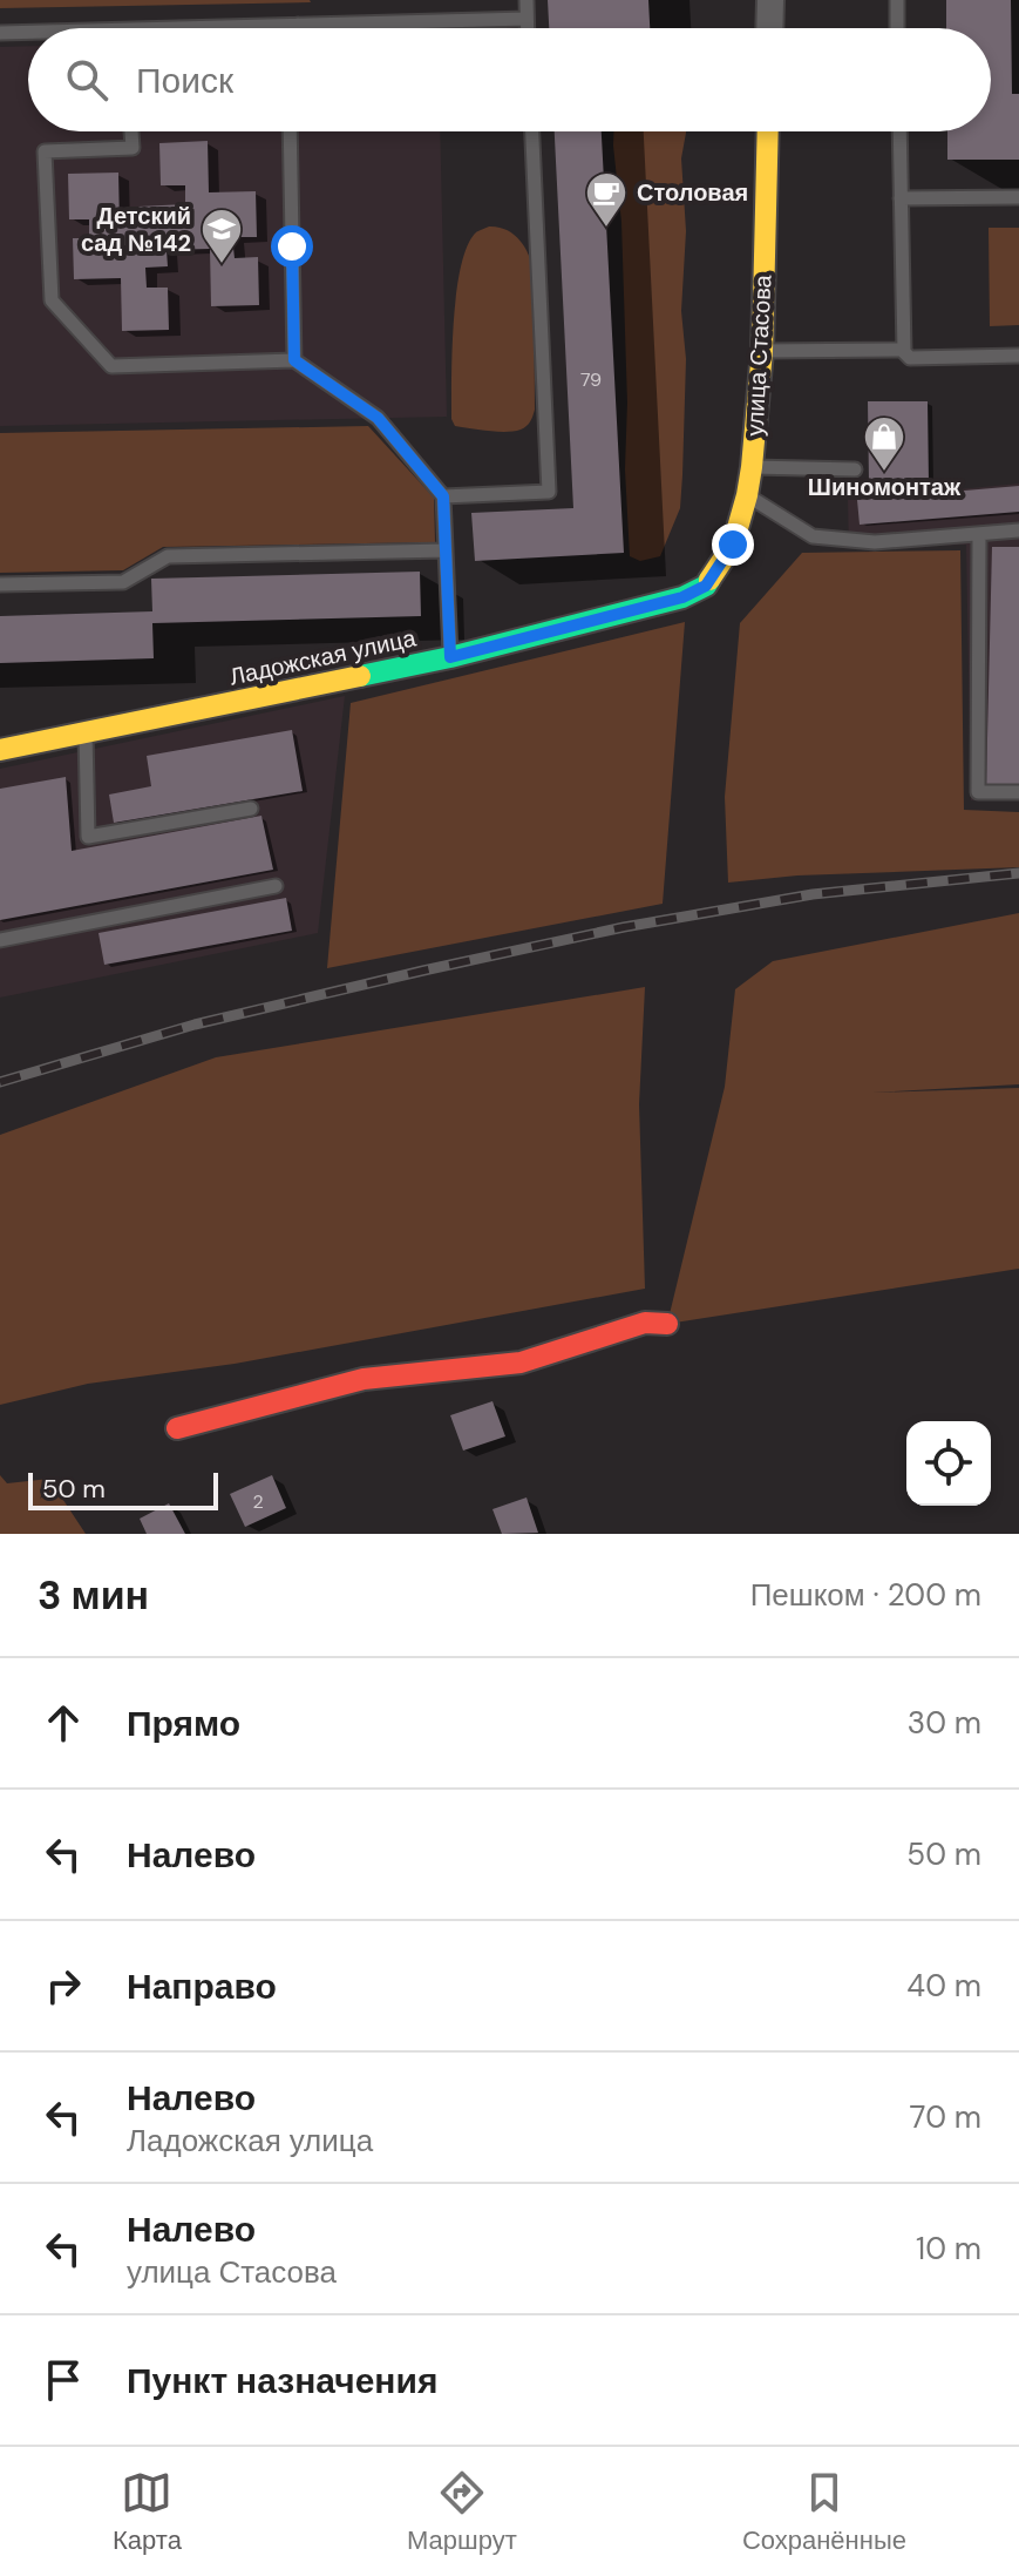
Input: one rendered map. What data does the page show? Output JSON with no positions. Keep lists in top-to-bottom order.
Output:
{
  "streets": {
    "street": ["улица Стасова", "Ладожская улица"]
  },
  "crossings": [
    ["улица Стасова", "Ладожская улица"]
  ],
  "places": {
    "cafe": ["Столовая"],
    "school or university": ["Детский сад №142"],
    "shop": ["Шиномонтаж"]
  },
  "house_numbers": ["79", "2"],
  "scale_bar": "50 m",
  "page": {
    "search": "Поиск",
    "scale": "50 m",
    "heading": ["3 мин", "Пешком · 200 m"],
    "list": [
      ["Прямо", "30 m"],
      ["Налево", "50 m"],
      ["Направо", "40 m"],
      ["Налево", "Ладожская улица", "70 m"],
      ["Налево", "улица Стасова", "10 m"],
      "Пункт назначения"
    ],
    "nav": ["Карта", "Маршрут", "Сохранённые"]
  }
}
